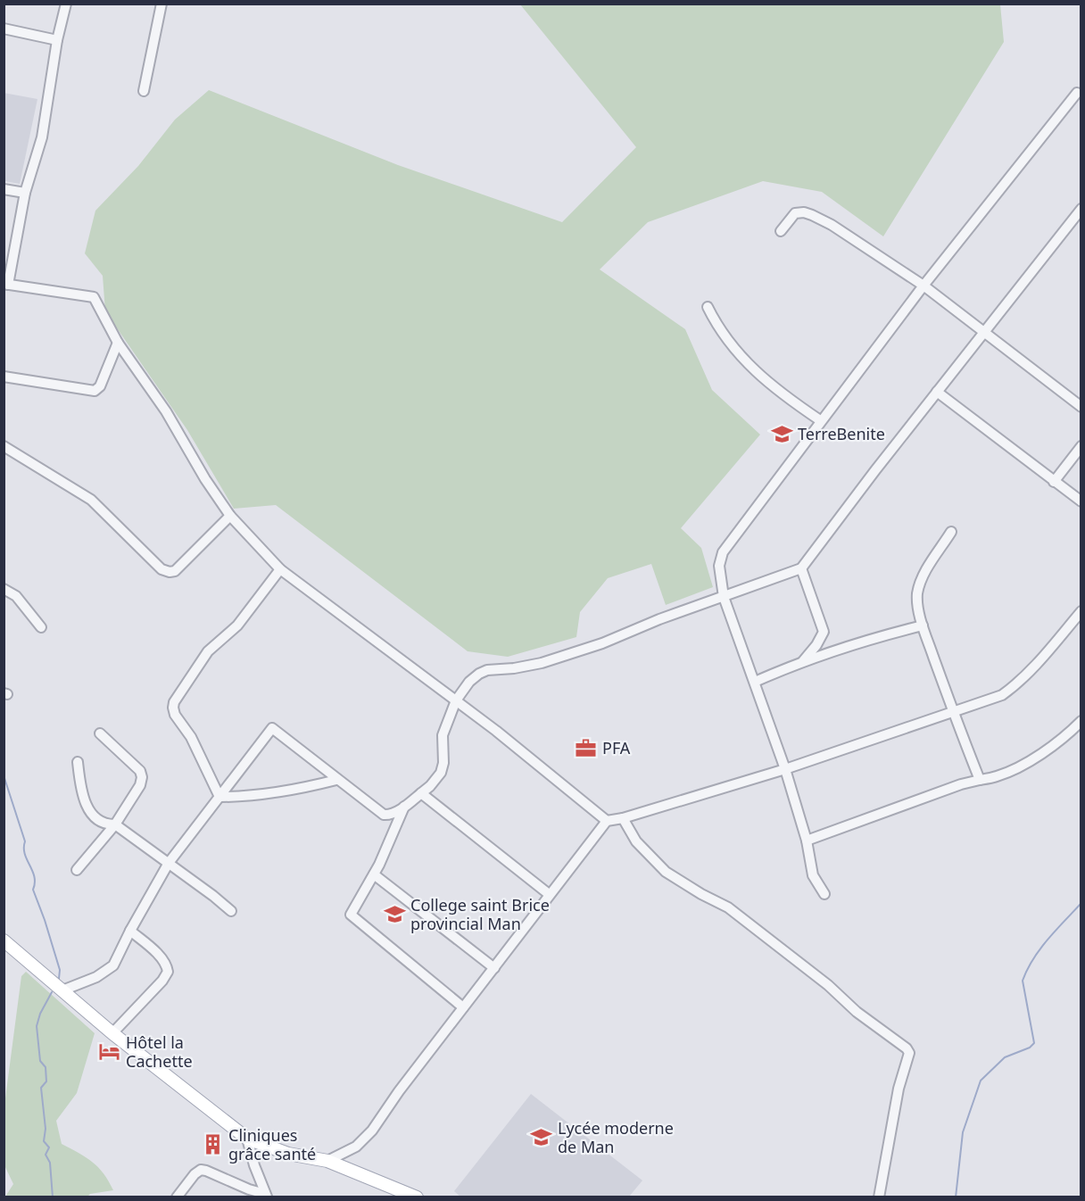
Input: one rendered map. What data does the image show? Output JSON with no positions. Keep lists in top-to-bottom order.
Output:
{
  "places": {
    "school or university": ["TerreBenite", "College saint Brice provincial Man", "Lycée moderne de Man"],
    "office": ["PFA"],
    "hotel": ["Hôtel la Cachette"],
    "building": ["Cliniques grâce santé"]
  }
}
